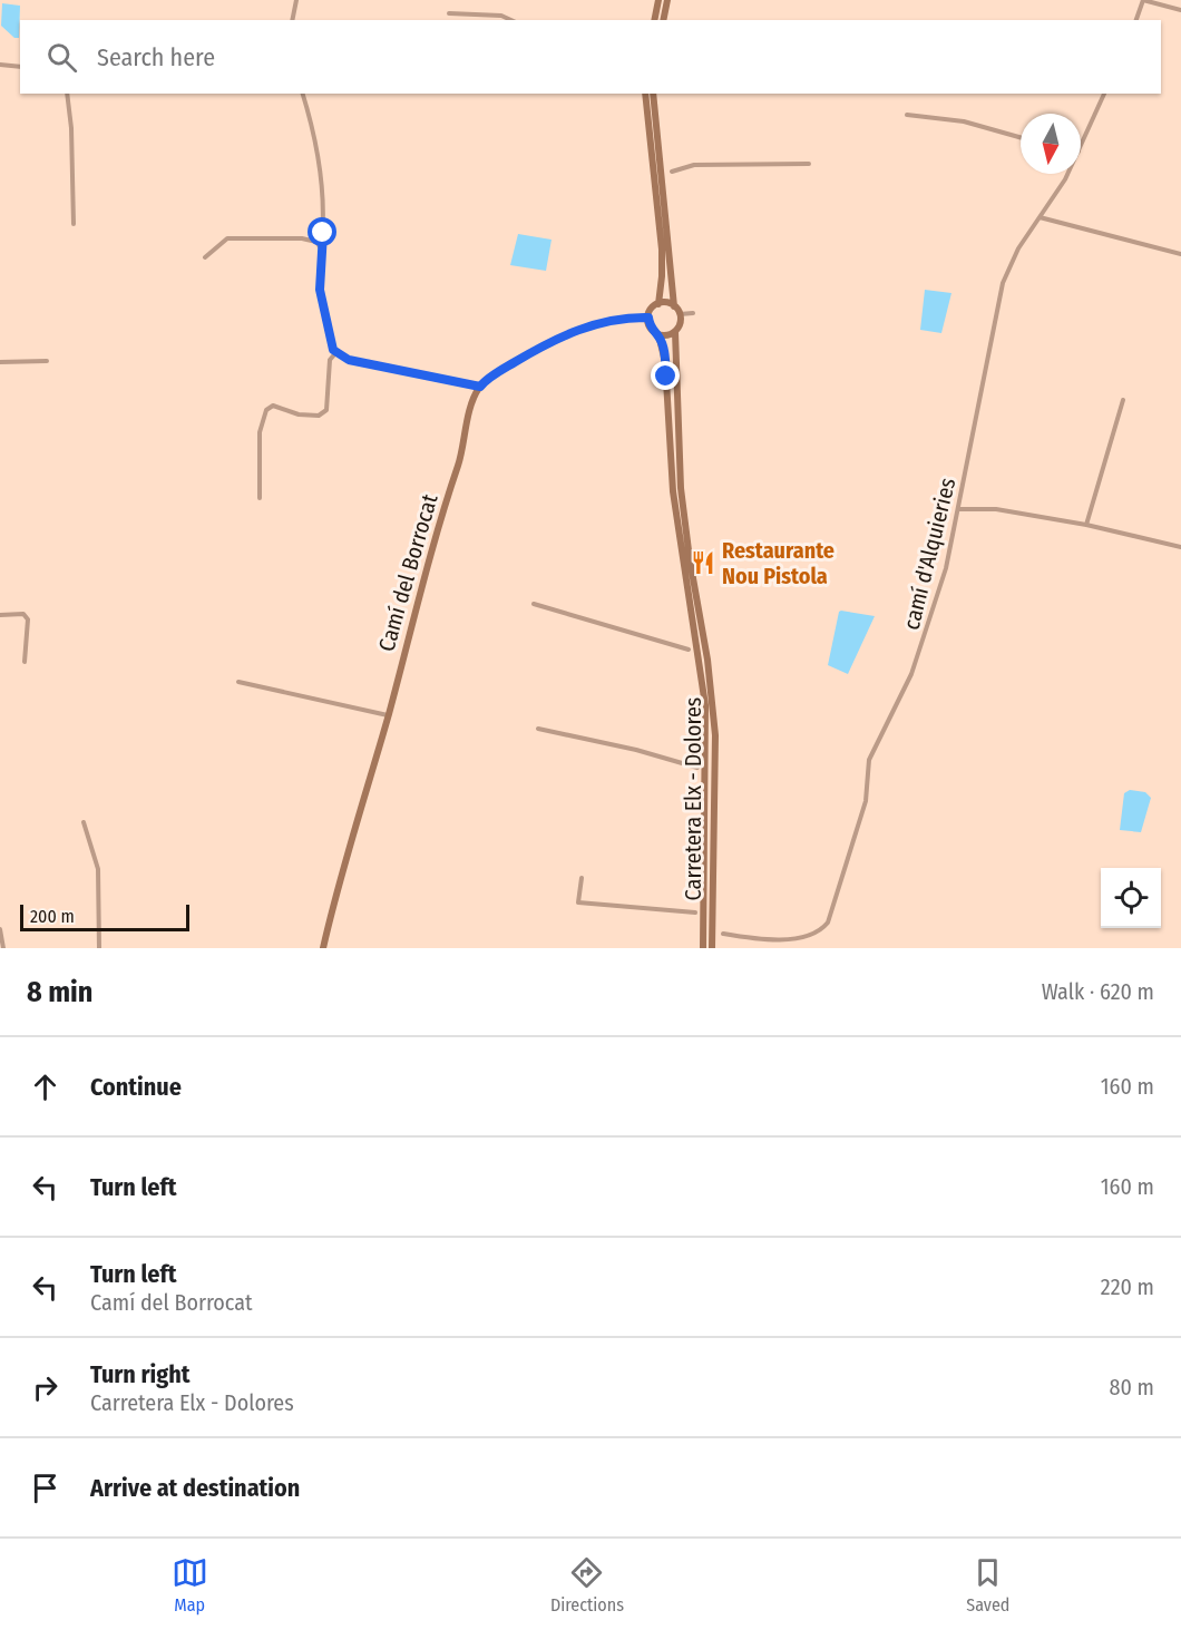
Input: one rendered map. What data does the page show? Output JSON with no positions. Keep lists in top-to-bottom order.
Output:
{
  "streets": {
    "main road": ["Camí del Borrocat", "Carretera Elx - Dolores"],
    "street": ["camí d'Alquieries"]
  },
  "places": {
    "restaurant": ["Restaurante Nou Pistola"]
  },
  "scale_bar": "200 m",
  "north": "bottom",
  "page": {
    "search": "Search here",
    "scale": "200 m",
    "heading": ["8 min", "Walk · 620 m"],
    "list": [
      ["Continue", "160 m"],
      ["Turn left", "160 m"],
      ["Turn left", "Camí del Borrocat", "220 m"],
      ["Turn right", "Carretera Elx - Dolores", "80 m"],
      "Arrive at destination"
    ],
    "nav": ["Map", "Directions", "Saved"]
  }
}
